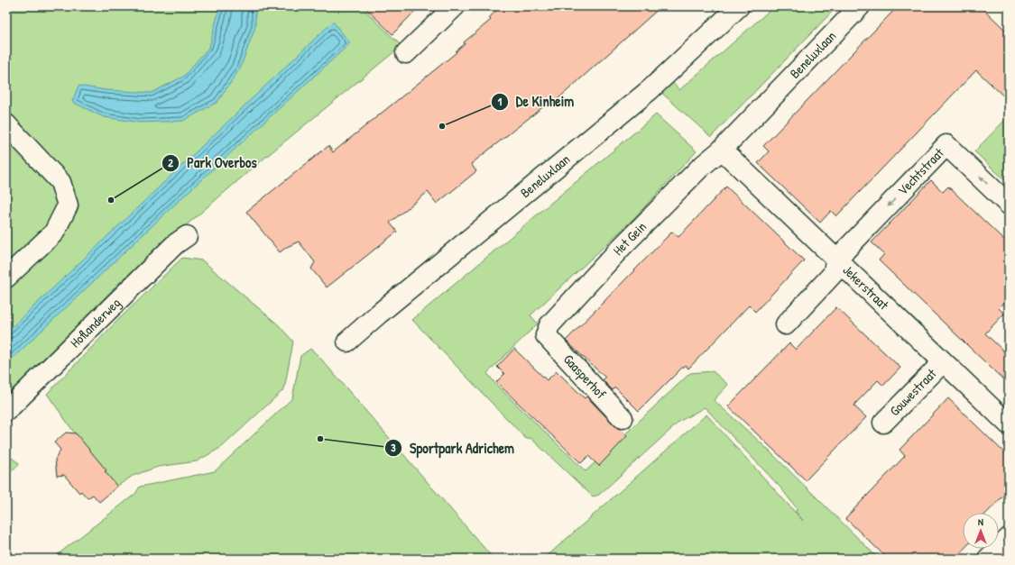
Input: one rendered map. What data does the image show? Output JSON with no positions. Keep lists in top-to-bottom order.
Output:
{
  "streets": {
    "street": [
      "Beneluxlaan",
      "Vechtstraat",
      "Het Gein",
      "Jekerstraat",
      "Hoflanderweg",
      "Gaasperhof",
      "Gouwestraat"
    ]
  },
  "crossings": [
    ["Beneluxlaan", "Het Gein"],
    ["Beneluxlaan", "Jekerstraat"],
    ["Vechtstraat", "Jekerstraat"],
    ["Het Gein", "Jekerstraat"],
    ["Het Gein", "Gaasperhof"],
    ["Jekerstraat", "Gouwestraat"]
  ],
  "places": ["De Kinheim", "Park Overbos", "Sportpark Adrichem"],
  "north": "top"
}
